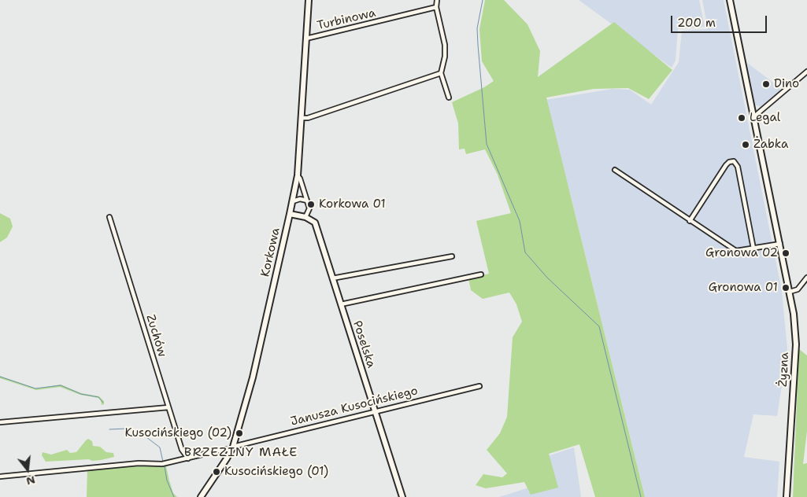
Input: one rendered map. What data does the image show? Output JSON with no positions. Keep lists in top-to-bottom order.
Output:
{
  "streets": {
    "street": [
      "Turbinowa",
      "Korkowa",
      "Zuchów",
      "Poselska",
      "Żyzna",
      "Janusza Kusocińskiego"
    ]
  },
  "crossings": [
    ["Turbinowa", "Korkowa"],
    ["Korkowa", "Janusza Kusocińskiego"],
    ["Zuchów", "Janusza Kusocińskiego"],
    ["Poselska", "Janusza Kusocińskiego"]
  ],
  "districts": ["BRZEZINY MAŁE"],
  "places": [
    "Dino",
    "Legal",
    "Żabka",
    "Korkowa 01",
    "Gronowa 02",
    "Gronowa 01",
    "Kusocińskiego (02)",
    "Kusocińskiego (01)"
  ],
  "scale_bar": "200 m",
  "north": "bottom"
}
